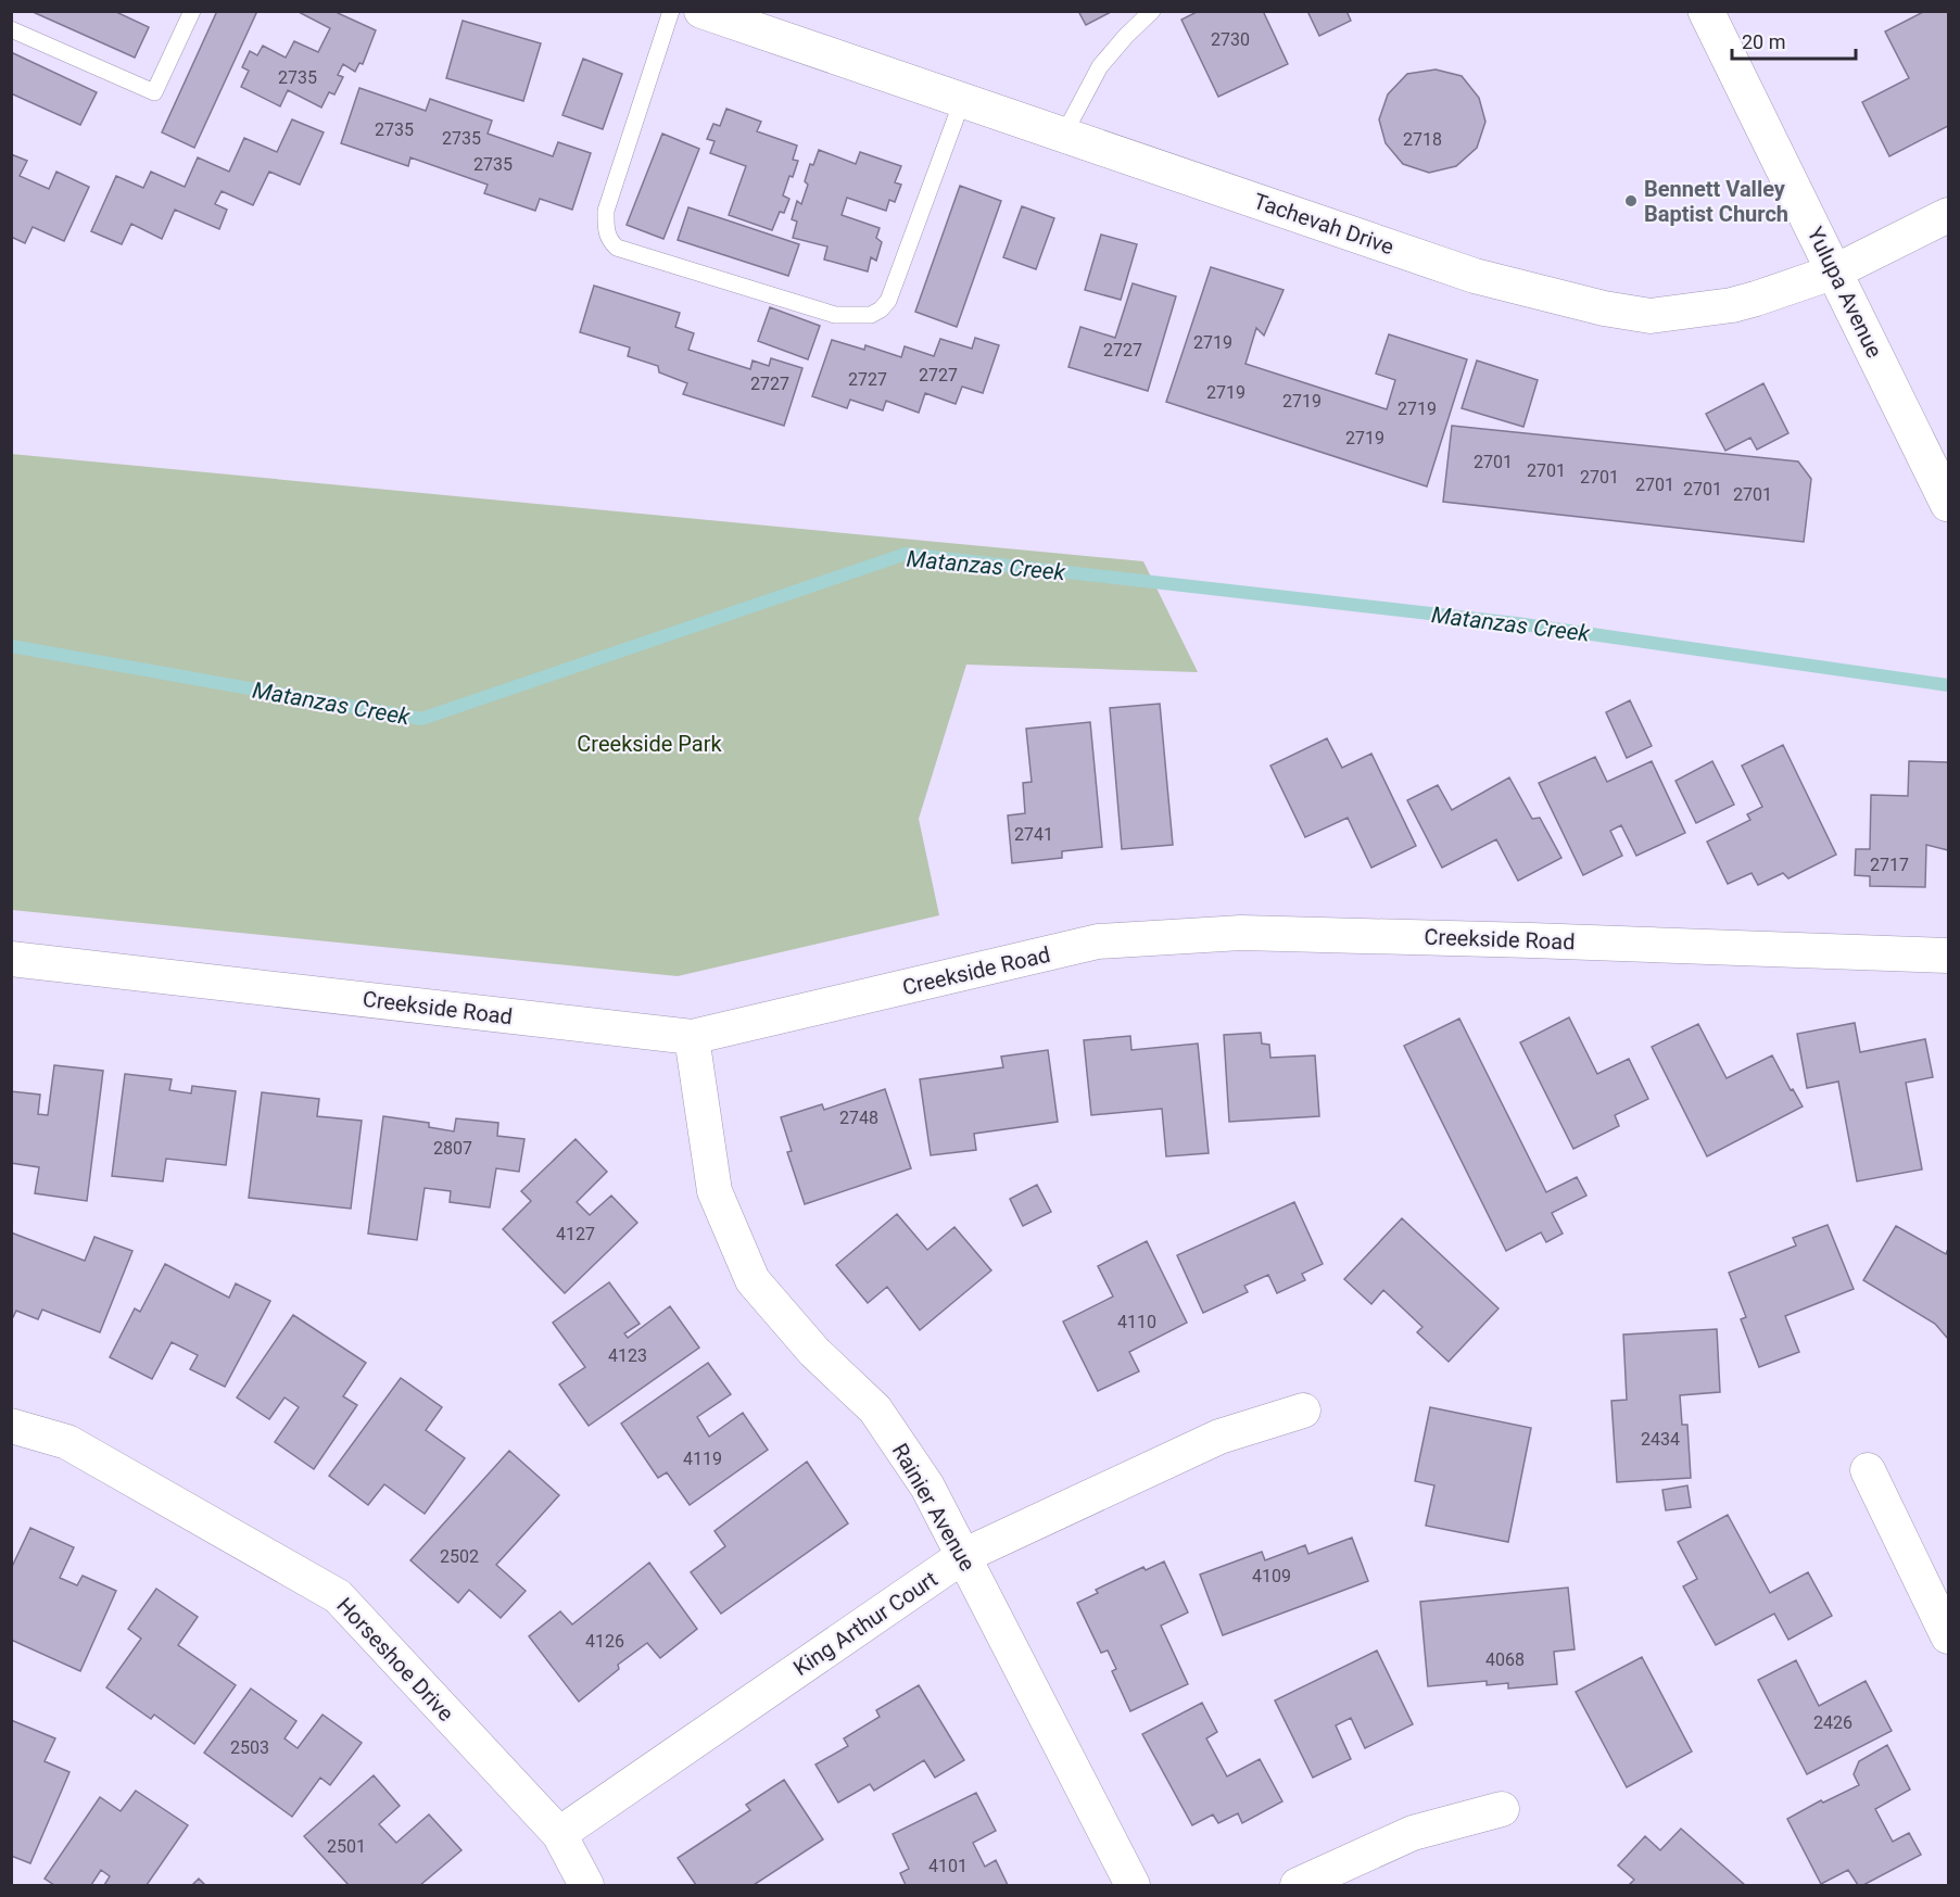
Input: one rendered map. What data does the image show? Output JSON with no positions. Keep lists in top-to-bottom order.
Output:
{
  "streets": {
    "street": [
      "Tachevah Drive",
      "Yulupa Avenue",
      "Creekside Road",
      "Rainier Avenue",
      "King Arthur Court",
      "Horseshoe Drive"
    ]
  },
  "crossings": [
    ["Tachevah Drive", "Yulupa Avenue"],
    ["Creekside Road", "Rainier Avenue"],
    ["Rainier Avenue", "King Arthur Court"],
    ["King Arthur Court", "Horseshoe Drive"]
  ],
  "water": ["Matanzas Creek"],
  "parks": ["Creekside Park"],
  "places": ["Bennett Valley Baptist Church"],
  "house_numbers": [
    "2730",
    "2735",
    "2735",
    "2735",
    "2718",
    "2735",
    "2719",
    "2727",
    "2727",
    "2727",
    "2727",
    "2719",
    "2719",
    "2719",
    "2719",
    "2701",
    "2701",
    "2701",
    "2701",
    "2701",
    "2701",
    "2741",
    "2717",
    "2748",
    "2807",
    "4127",
    "4110",
    "4123",
    "2434",
    "4119",
    "2502",
    "4109",
    "4126",
    "4068",
    "2426",
    "2503",
    "2501",
    "4101"
  ],
  "scale_bar": "20 m"
}
